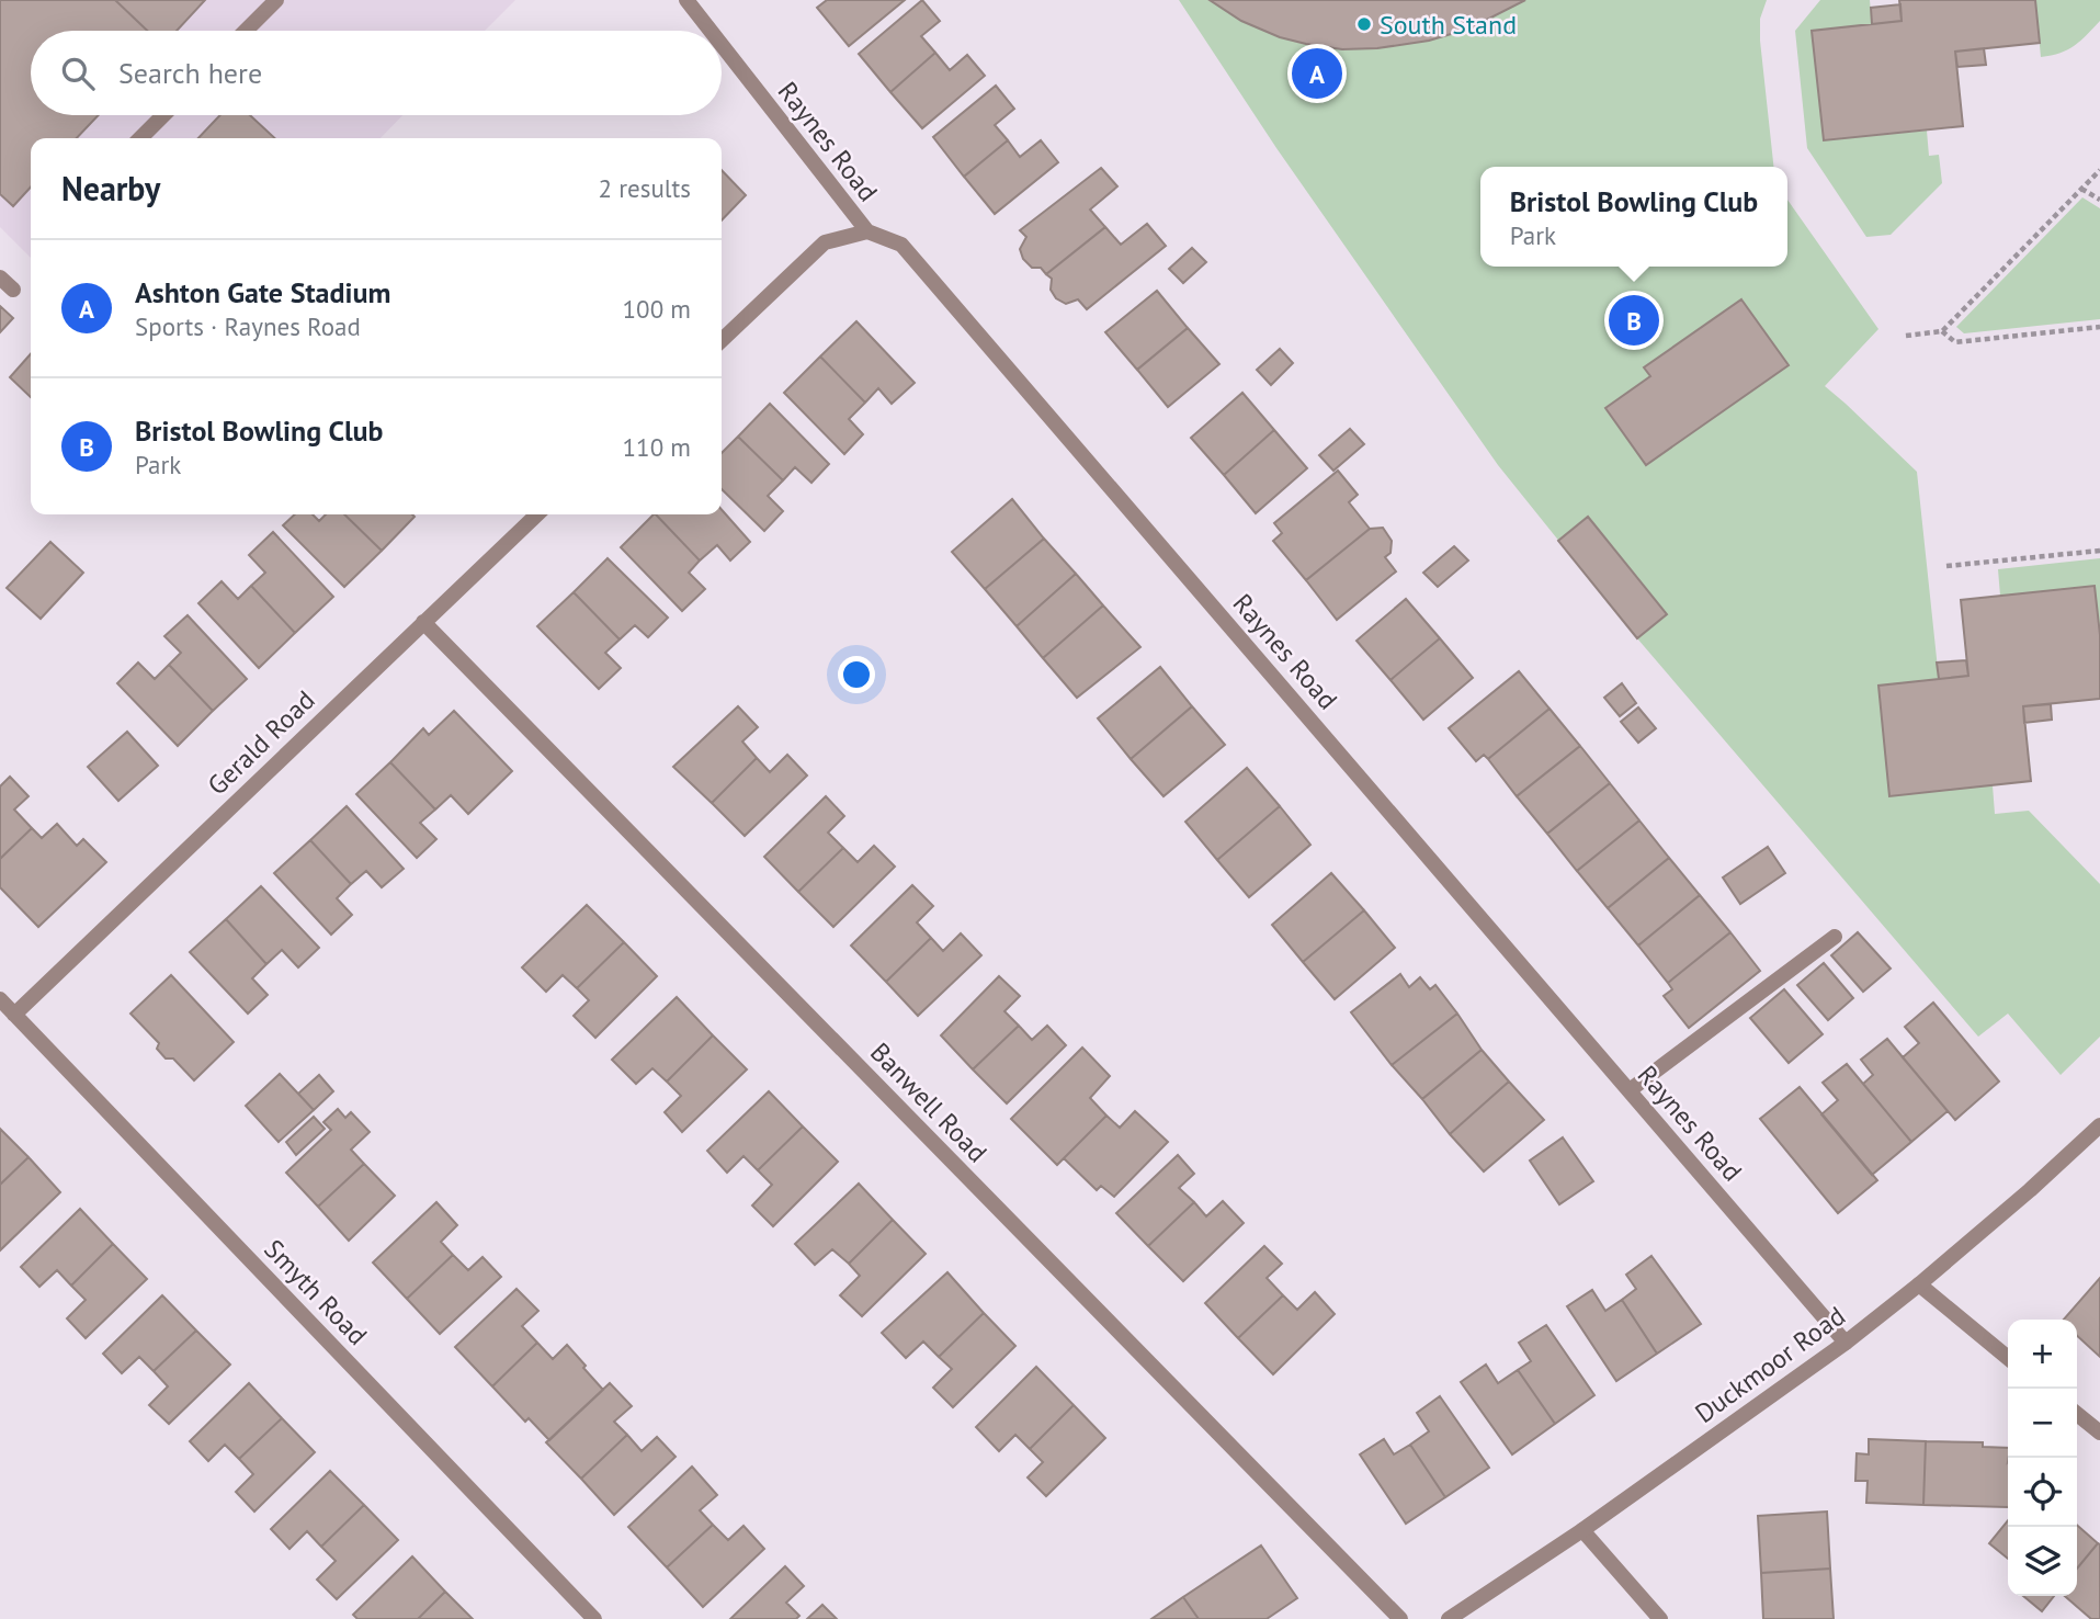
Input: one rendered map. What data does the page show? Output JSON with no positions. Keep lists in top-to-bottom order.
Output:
{
  "streets": {
    "street": [
      "Raynes Road",
      "Gerald Road",
      "Banwell Road",
      "Smyth Road",
      "Duckmoor Road"
    ]
  },
  "crossings": [
    ["Raynes Road", "Duckmoor Road"],
    ["Gerald Road", "Banwell Road"],
    ["Gerald Road", "Smyth Road"]
  ],
  "places": ["South Stand"],
  "page": {
    "search": "Search here",
    "pins": ["A", "B"],
    "heading": ["Nearby", "2 results"],
    "popup": ["Bristol Bowling Club", "Park"],
    "list": [
      {
        "mark": "A",
        "name": "Ashton Gate Stadium",
        "note": "Sports · Raynes Road",
        "value": "100 m"
      },
      {
        "mark": "B",
        "name": "Bristol Bowling Club",
        "note": "Park",
        "value": "110 m"
      }
    ],
    "map_buttons": ["+", "−"]
  }
}
